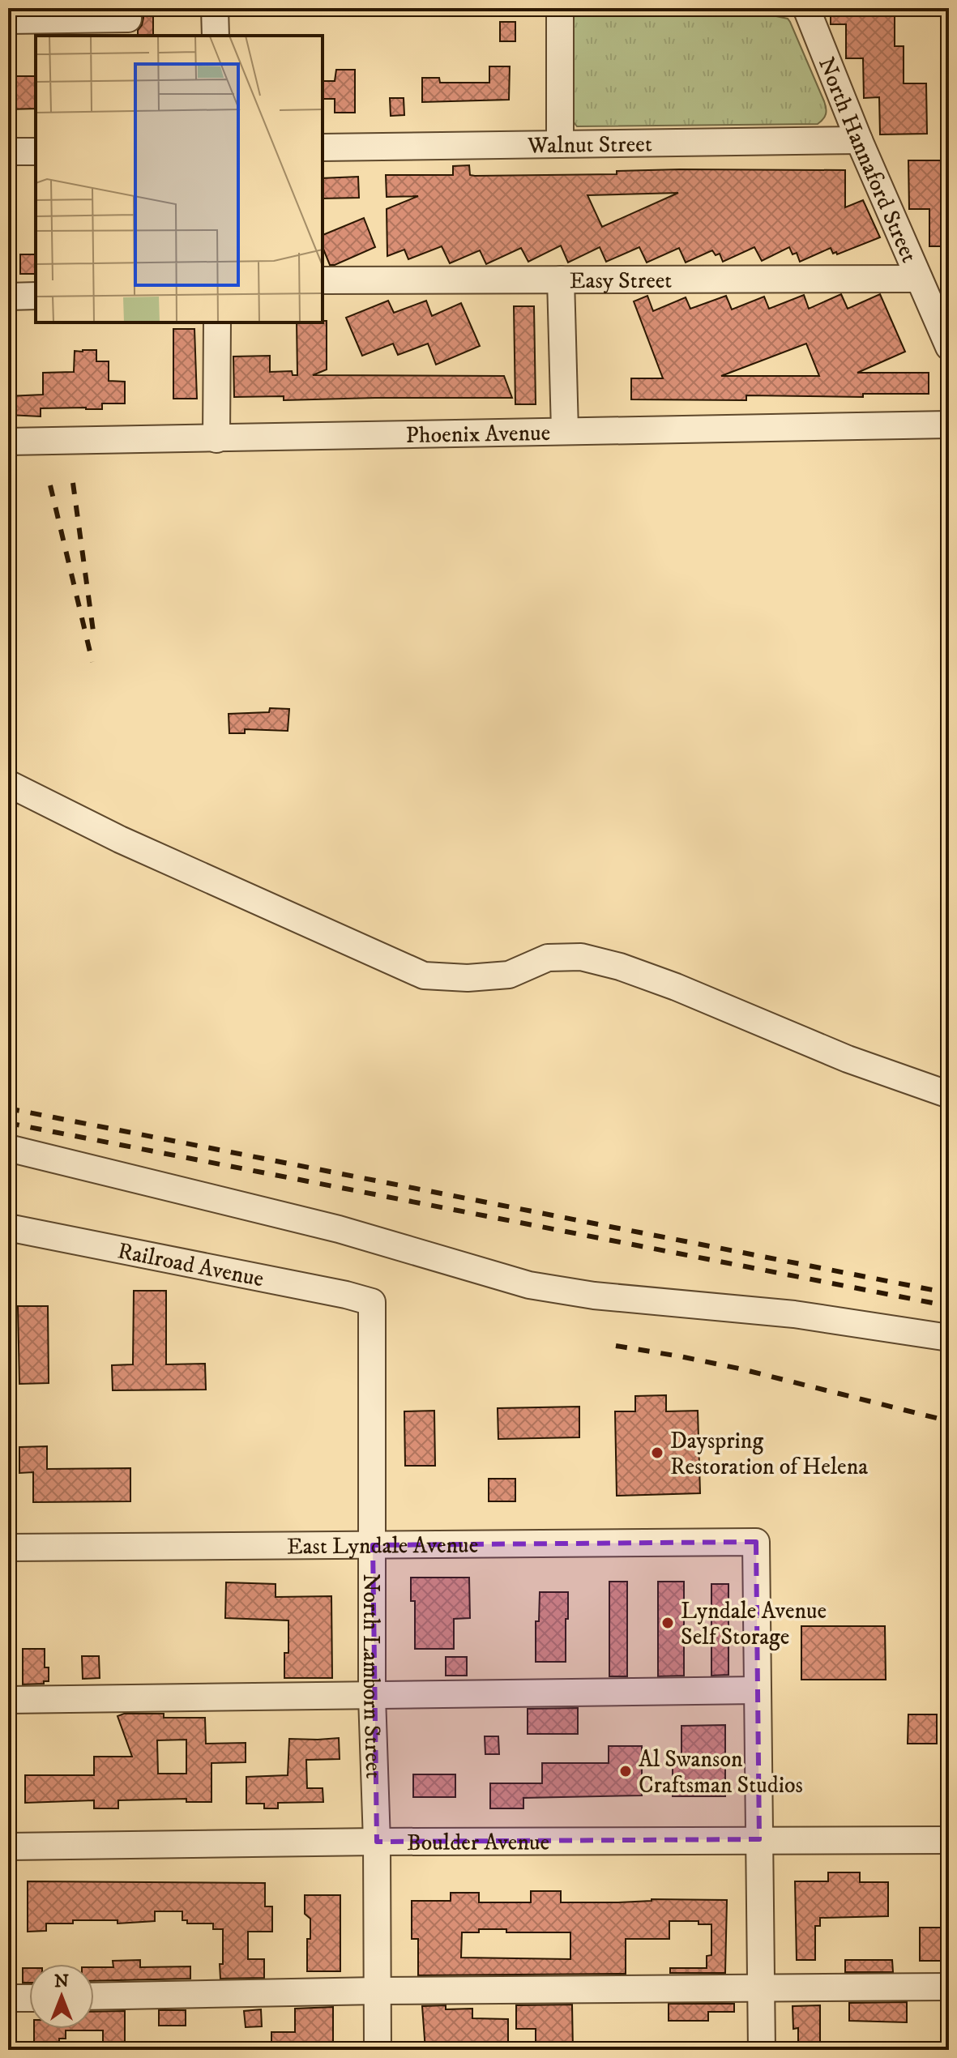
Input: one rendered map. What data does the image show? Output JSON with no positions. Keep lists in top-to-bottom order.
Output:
{
  "streets": {
    "street": [
      "Walnut Street",
      "North Hannaford Street",
      "Easy Street",
      "Phoenix Avenue",
      "Railroad Avenue",
      "East Lyndale Avenue",
      "North Lamborn Street",
      "Boulder Avenue"
    ]
  },
  "crossings": [
    ["Walnut Street", "North Hannaford Street"],
    ["North Hannaford Street", "Easy Street"],
    ["Railroad Avenue", "North Lamborn Street"],
    ["East Lyndale Avenue", "North Lamborn Street"],
    ["North Lamborn Street", "Boulder Avenue"]
  ],
  "places": ["Dayspring Restoration of Helena", "Lyndale Avenue Self Storage", "Al Swanson Craftsman Studios"],
  "north": "top"
}
